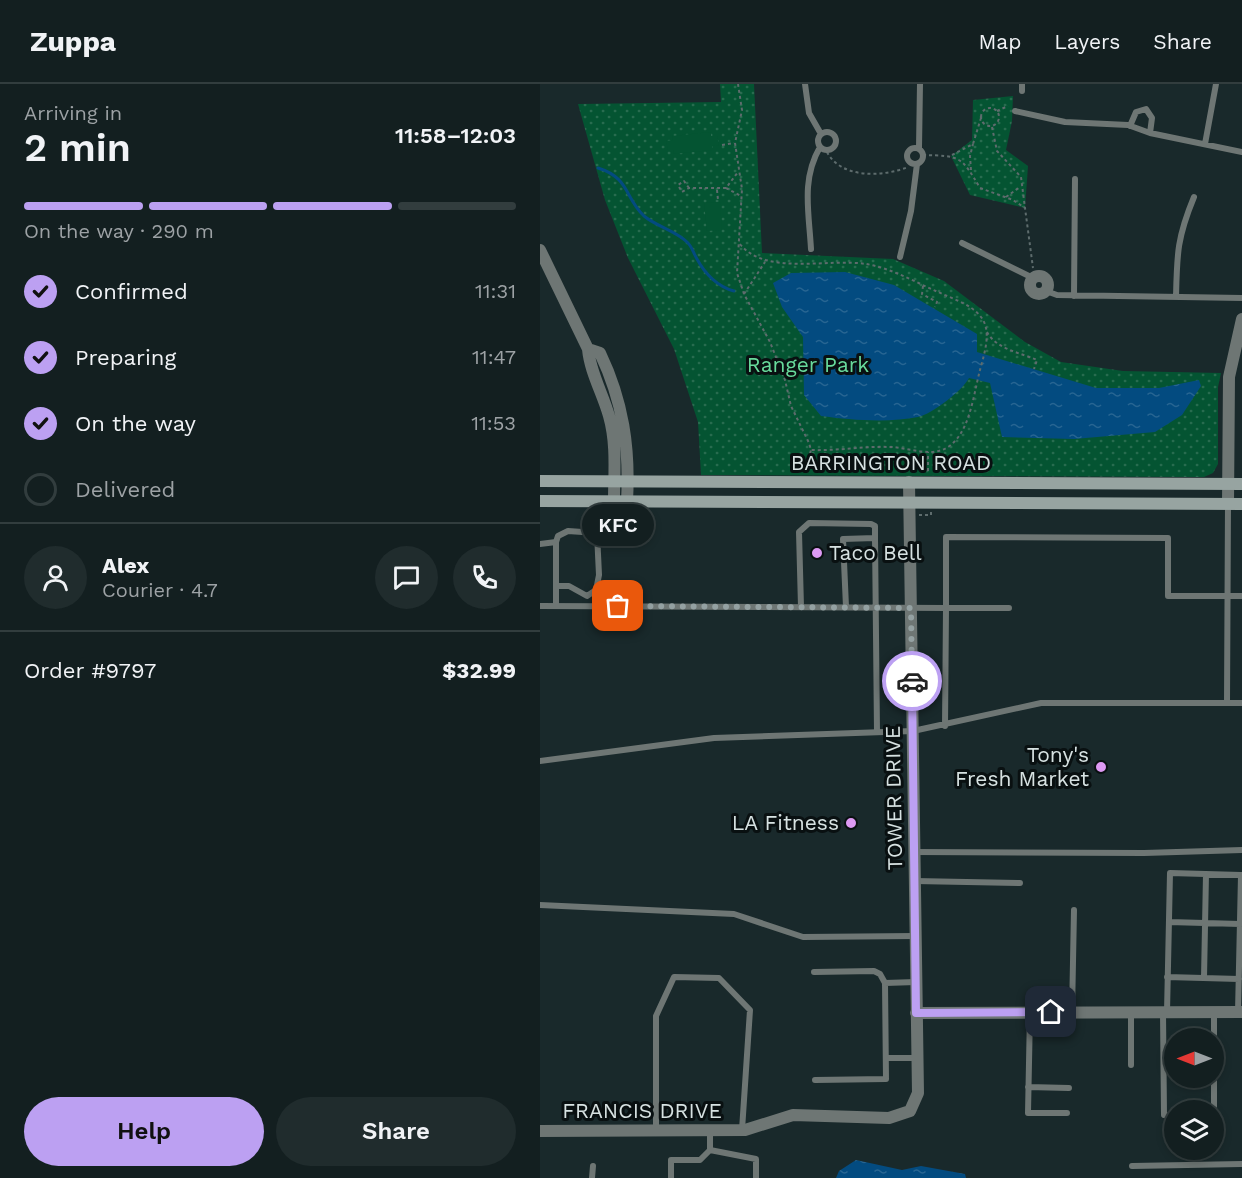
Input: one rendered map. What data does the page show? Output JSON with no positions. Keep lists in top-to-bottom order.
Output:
{
  "streets": {
    "main road": ["BARRINGTON ROAD"],
    "street": ["TOWER DRIVE", "FRANCIS DRIVE"]
  },
  "crossings": [
    ["BARRINGTON ROAD", "TOWER DRIVE"],
    ["TOWER DRIVE", "FRANCIS DRIVE"]
  ],
  "parks": ["Ranger Park"],
  "places": [
    "Taco Bell",
    "KFC",
    "Tony's Fresh Market",
    "LA Fitness"
  ],
  "north": "left",
  "page": {
    "header": "Zuppa",
    "nav": ["Map", "Layers", "Share"],
    "heading": ["2 min", "Arriving in", "11:58–12:03"],
    "panel": [
      "Alex",
      "Courier · 4.7",
      "Order #9797",
      "$32.99"
    ],
    "bar": "On the way · 290 m",
    "list": [
      ["Confirmed", "11:31"],
      ["Preparing", "11:47"],
      ["On the way", "11:53"],
      "Delivered"
    ],
    "bubble": "KFC",
    "buttons": ["Help", "Share"]
  }
}
